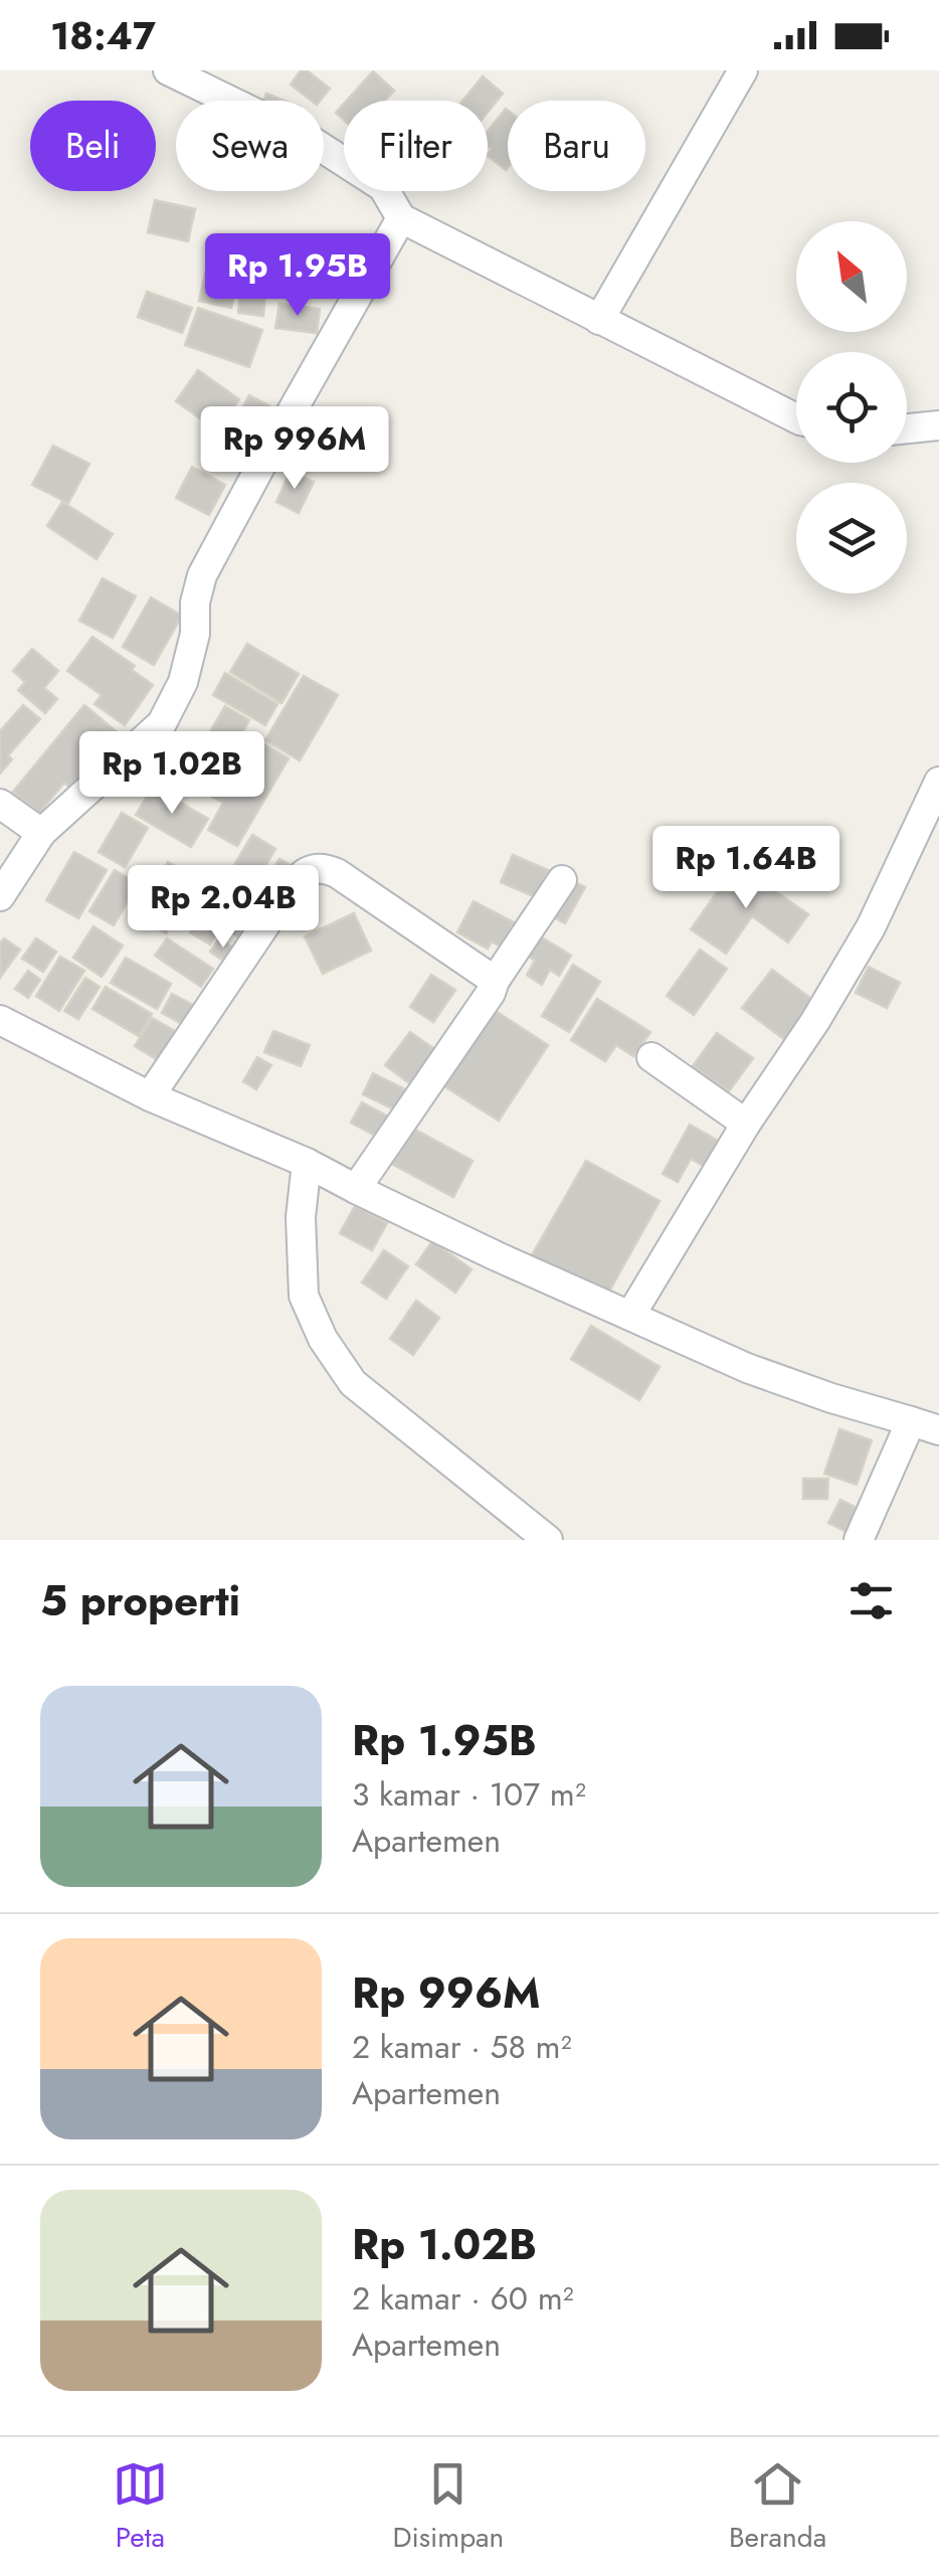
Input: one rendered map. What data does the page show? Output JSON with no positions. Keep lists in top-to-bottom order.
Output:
{
  "north": "top left",
  "page": {
    "status": "18:47",
    "chip": [
      "Beli",
      "Sewa",
      "Filter",
      "Baru"
    ],
    "price": [
      "Rp 1.95B",
      "Rp 996M",
      "Rp 1.02B",
      "Rp 1.64B",
      "Rp 2.04B"
    ],
    "heading": "5 properti",
    "list": [
      {
        "name": "Rp 1.95B",
        "note": "3 kamar · 107 m² · Apartemen"
      },
      {
        "name": "Rp 996M",
        "note": "2 kamar · 58 m² · Apartemen"
      },
      {
        "name": "Rp 1.02B",
        "note": "2 kamar · 60 m² · Apartemen"
      }
    ],
    "tabs": ["Peta", "Disimpan", "Beranda"]
  }
}
